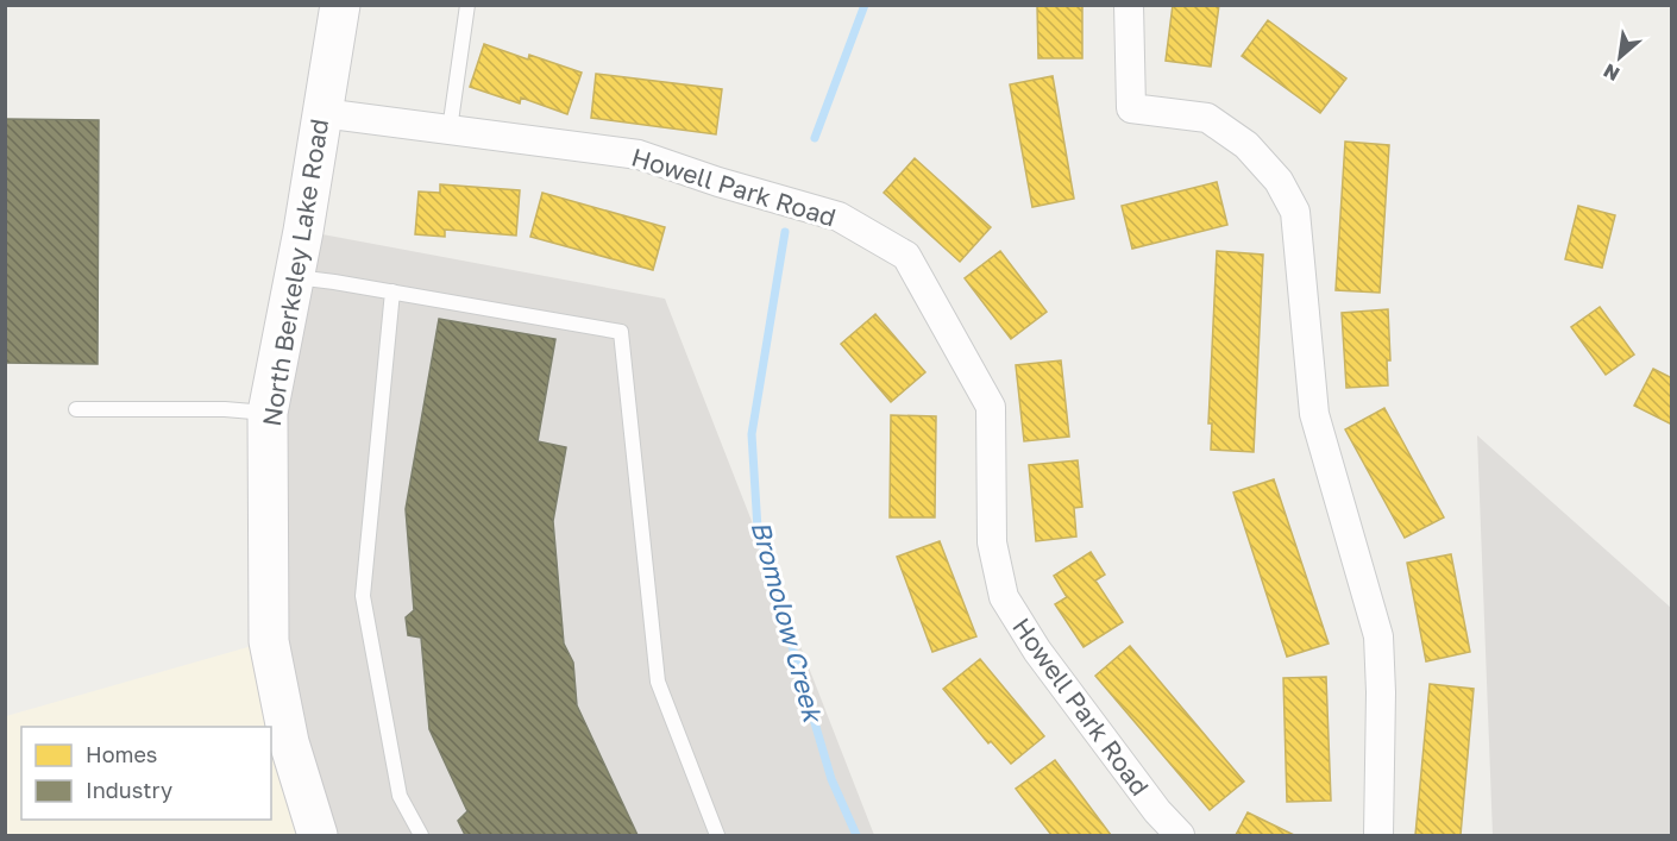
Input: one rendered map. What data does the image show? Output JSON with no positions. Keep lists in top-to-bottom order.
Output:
{
  "streets": {
    "street": ["Howell Park Road", "North Berkeley Lake Road"]
  },
  "crossings": [
    ["Howell Park Road", "North Berkeley Lake Road"]
  ],
  "water": ["Bromolow Creek"],
  "legend": ["Homes", "Industry"],
  "north": "bottom left"
}
